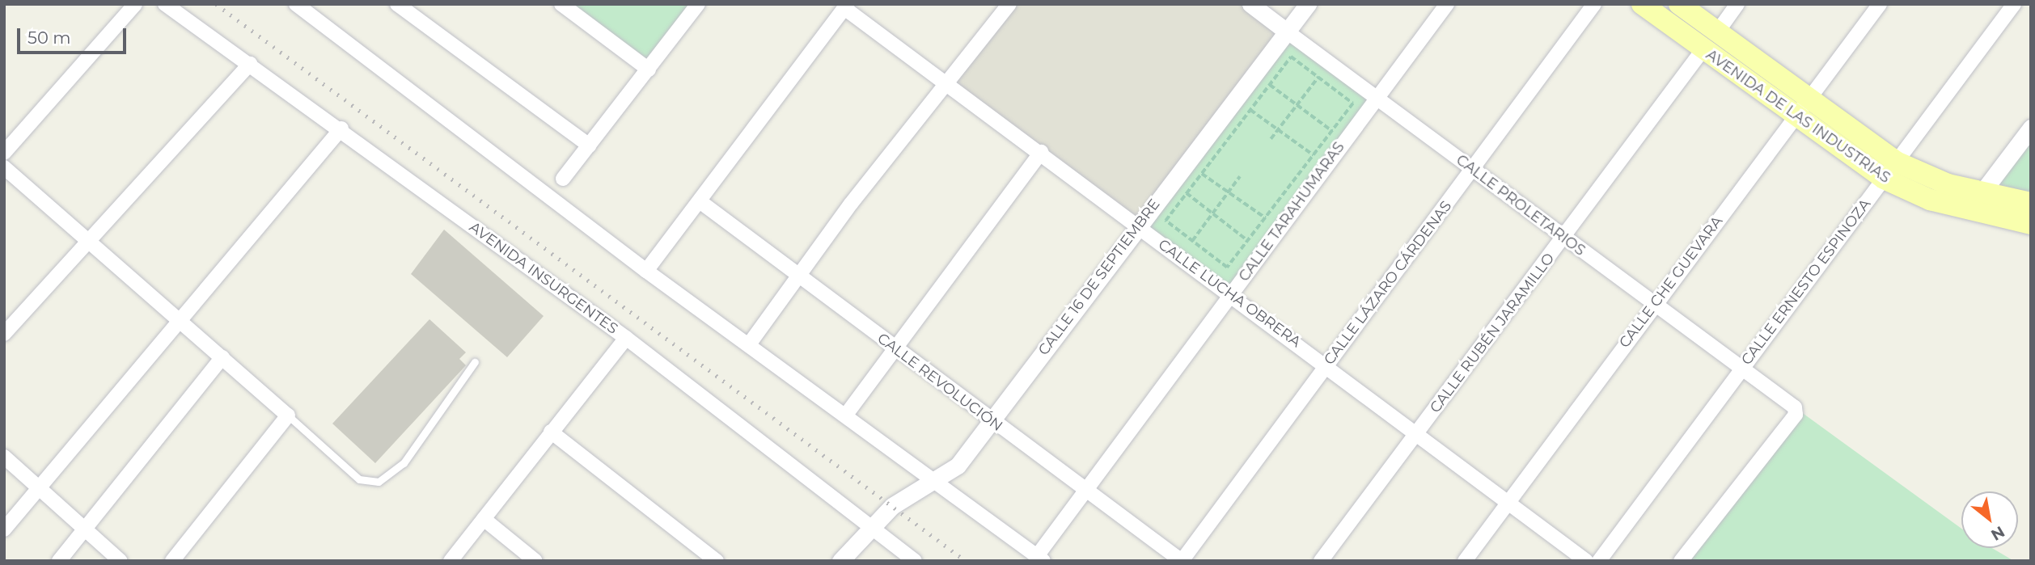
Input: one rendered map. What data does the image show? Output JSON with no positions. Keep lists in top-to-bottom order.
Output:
{
  "streets": {
    "main road": ["AVENIDA DE LAS INDUSTRIAS"],
    "street": [
      "CALLE PROLETARIOS",
      "CALLE TARAHUMARAS",
      "CALLE 16 DE SEPTIEMBRE",
      "AVENIDA INSURGENTES",
      "CALLE CHE GUEVARA",
      "CALLE ERNESTO ESPINOZA",
      "CALLE LÁZARO CÁRDENAS",
      "CALLE LUCHA OBRERA",
      "CALLE RUBÉN JARAMILLO",
      "CALLE REVOLUCIÓN"
    ]
  },
  "crossings": [
    ["AVENIDA DE LAS INDUSTRIAS", "CALLE CHE GUEVARA"],
    ["AVENIDA DE LAS INDUSTRIAS", "CALLE ERNESTO ESPINOZA"],
    ["AVENIDA DE LAS INDUSTRIAS", "CALLE RUBÉN JARAMILLO"],
    ["CALLE PROLETARIOS", "CALLE TARAHUMARAS"],
    ["CALLE PROLETARIOS", "CALLE 16 DE SEPTIEMBRE"],
    ["CALLE PROLETARIOS", "CALLE CHE GUEVARA"],
    ["CALLE PROLETARIOS", "CALLE ERNESTO ESPINOZA"],
    ["CALLE PROLETARIOS", "CALLE LÁZARO CÁRDENAS"],
    ["CALLE PROLETARIOS", "CALLE RUBÉN JARAMILLO"],
    ["CALLE TARAHUMARAS", "CALLE LUCHA OBRERA"],
    ["CALLE TARAHUMARAS", "CALLE REVOLUCIÓN"],
    ["CALLE 16 DE SEPTIEMBRE", "AVENIDA INSURGENTES"],
    ["CALLE 16 DE SEPTIEMBRE", "CALLE LUCHA OBRERA"],
    ["CALLE 16 DE SEPTIEMBRE", "CALLE REVOLUCIÓN"],
    ["CALLE CHE GUEVARA", "CALLE LUCHA OBRERA"],
    ["CALLE LÁZARO CÁRDENAS", "CALLE LUCHA OBRERA"],
    ["CALLE LÁZARO CÁRDENAS", "CALLE REVOLUCIÓN"],
    ["CALLE LUCHA OBRERA", "CALLE RUBÉN JARAMILLO"]
  ],
  "scale_bar": "50 m",
  "north": "bottom right"
}
